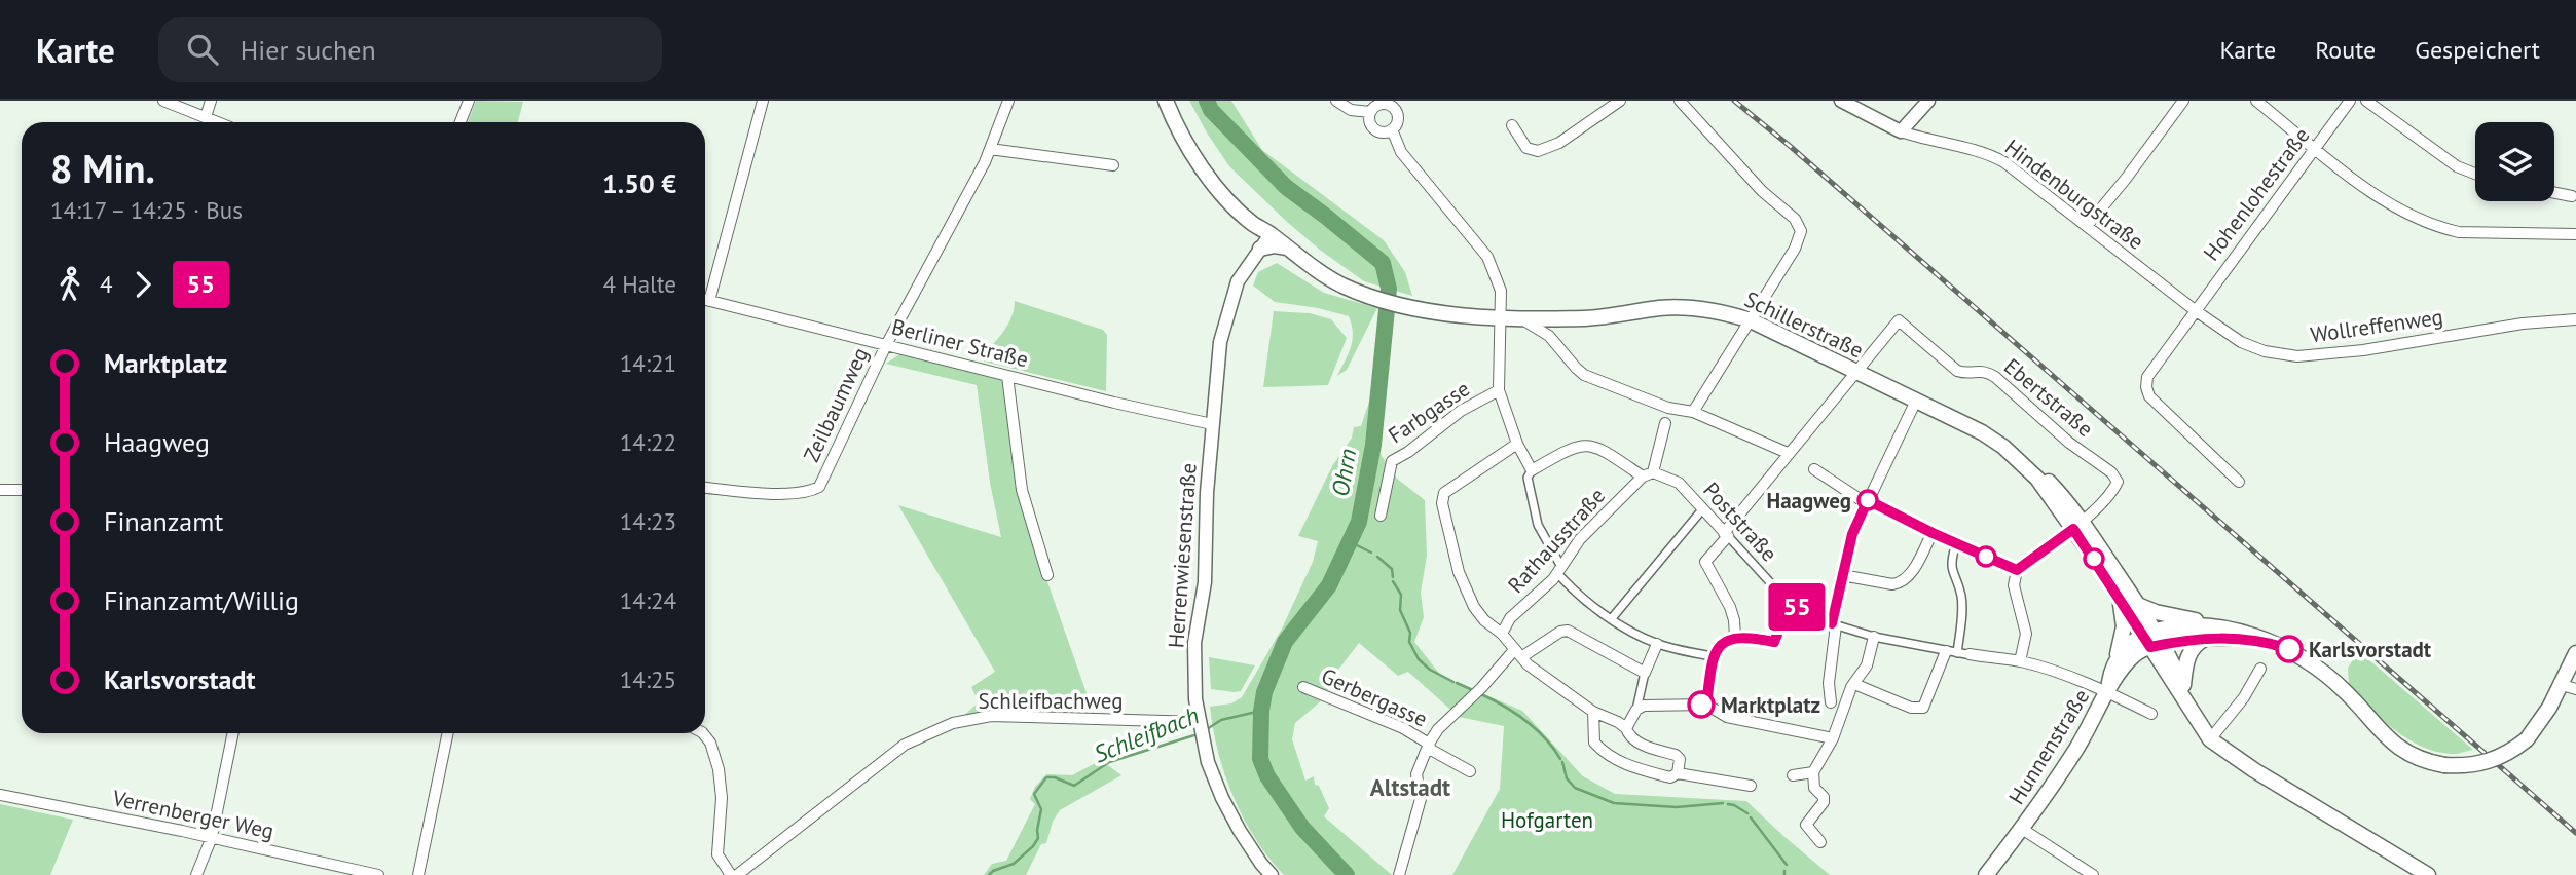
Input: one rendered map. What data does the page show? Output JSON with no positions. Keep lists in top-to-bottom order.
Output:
{
  "streets": {
    "main road": ["Schillerstraße", "Hunnenstraße"],
    "street": [
      "Hindenburgstraße",
      "Hohenlohestraße",
      "Wollreffenweg",
      "Berliner Straße",
      "Ebertstraße",
      "Zeilbaumweg",
      "Farbgasse",
      "Poststraße",
      "Rathausstraße",
      "Herrenwiesenstraße",
      "Gerbergasse",
      "Schleifbachweg",
      "Verrenberger Weg"
    ]
  },
  "crossings": [
    ["Hindenburgstraße", "Hohenlohestraße"],
    ["Hindenburgstraße", "Wollreffenweg"],
    ["Hohenlohestraße", "Wollreffenweg"],
    ["Schillerstraße", "Ebertstraße"],
    ["Schillerstraße", "Herrenwiesenstraße"],
    ["Schillerstraße", "Hunnenstraße"],
    ["Berliner Straße", "Zeilbaumweg"],
    ["Berliner Straße", "Herrenwiesenstraße"],
    ["Poststraße", "Rathausstraße"],
    ["Herrenwiesenstraße", "Schleifbachweg"]
  ],
  "districts": ["Altstadt"],
  "water": ["Ohrn", "Schleifbach"],
  "parks": ["Hofgarten"],
  "places": ["Haagweg", "Karlsvorstadt", "Marktplatz"],
  "lines": ["bus line 55"],
  "page": {
    "header": "Karte",
    "search": "Hier suchen",
    "nav": ["Karte", "Route", "Gespeichert"],
    "on_map": "55",
    "heading": ["8 Min.", "14:17 – 14:25 · Bus", "1.50 €"],
    "legs": ["4", "55", "4 Halte"],
    "list": [
      {
        "name": "Marktplatz",
        "value": "14:21"
      },
      {
        "name": "Haagweg",
        "value": "14:22"
      },
      {
        "name": "Finanzamt",
        "value": "14:23"
      },
      {
        "name": "Finanzamt/Willig",
        "value": "14:24"
      },
      {
        "name": "Karlsvorstadt",
        "value": "14:25"
      }
    ]
  }
}
